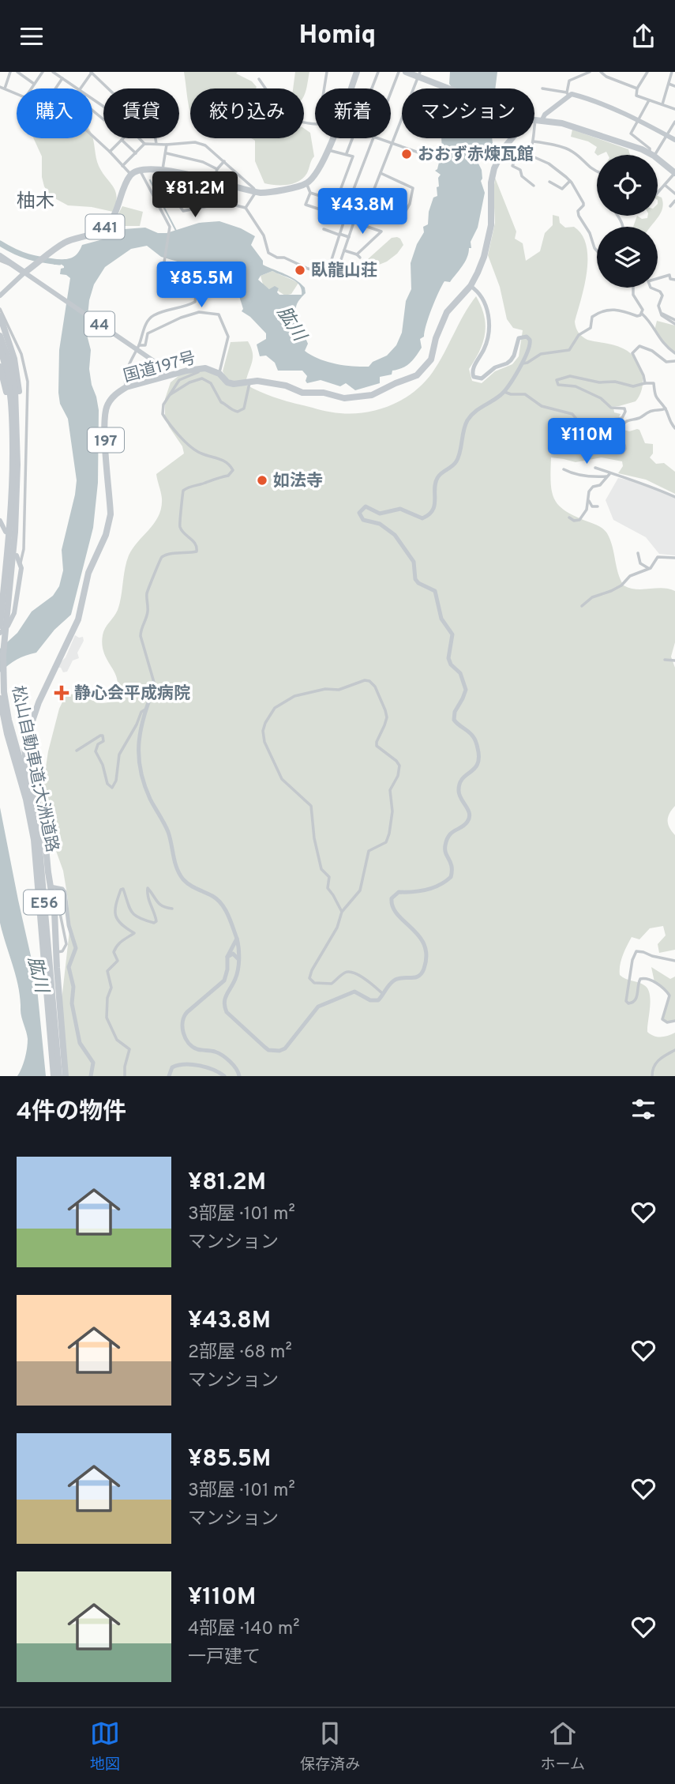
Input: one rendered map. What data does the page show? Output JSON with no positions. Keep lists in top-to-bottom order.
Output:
{
  "streets": {
    "highway": [
      "441",
      "国道197号",
      "197",
      "松山自動車道;大洲道路",
      "E56"
    ],
    "main road": ["44"]
  },
  "crossings": [
    ["441", "44"],
    ["44", "国道197号"]
  ],
  "districts": ["柚木"],
  "water": ["肱川"],
  "places": {
    "other": ["おおず赤煉瓦館", "臥龍山荘", "如法寺"],
    "health": ["静心会平成病院"]
  },
  "page": {
    "header": "Homiq",
    "chip": [
      "購入",
      "賃貸",
      "絞り込み",
      "新着",
      "マンション"
    ],
    "price": [
      "¥81.2M",
      "¥43.8M",
      "¥85.5M",
      "¥110M"
    ],
    "heading": "4件の物件",
    "list": [
      {
        "name": "¥81.2M",
        "note": "3部屋 · 101 m² · マンション"
      },
      {
        "name": "¥43.8M",
        "note": "2部屋 · 68 m² · マンション"
      },
      {
        "name": "¥85.5M",
        "note": "3部屋 · 101 m² · マンション"
      },
      {
        "name": "¥110M",
        "note": "4部屋 · 140 m² · 一戸建て"
      }
    ],
    "tabs": ["地図", "保存済み", "ホーム"]
  }
}
